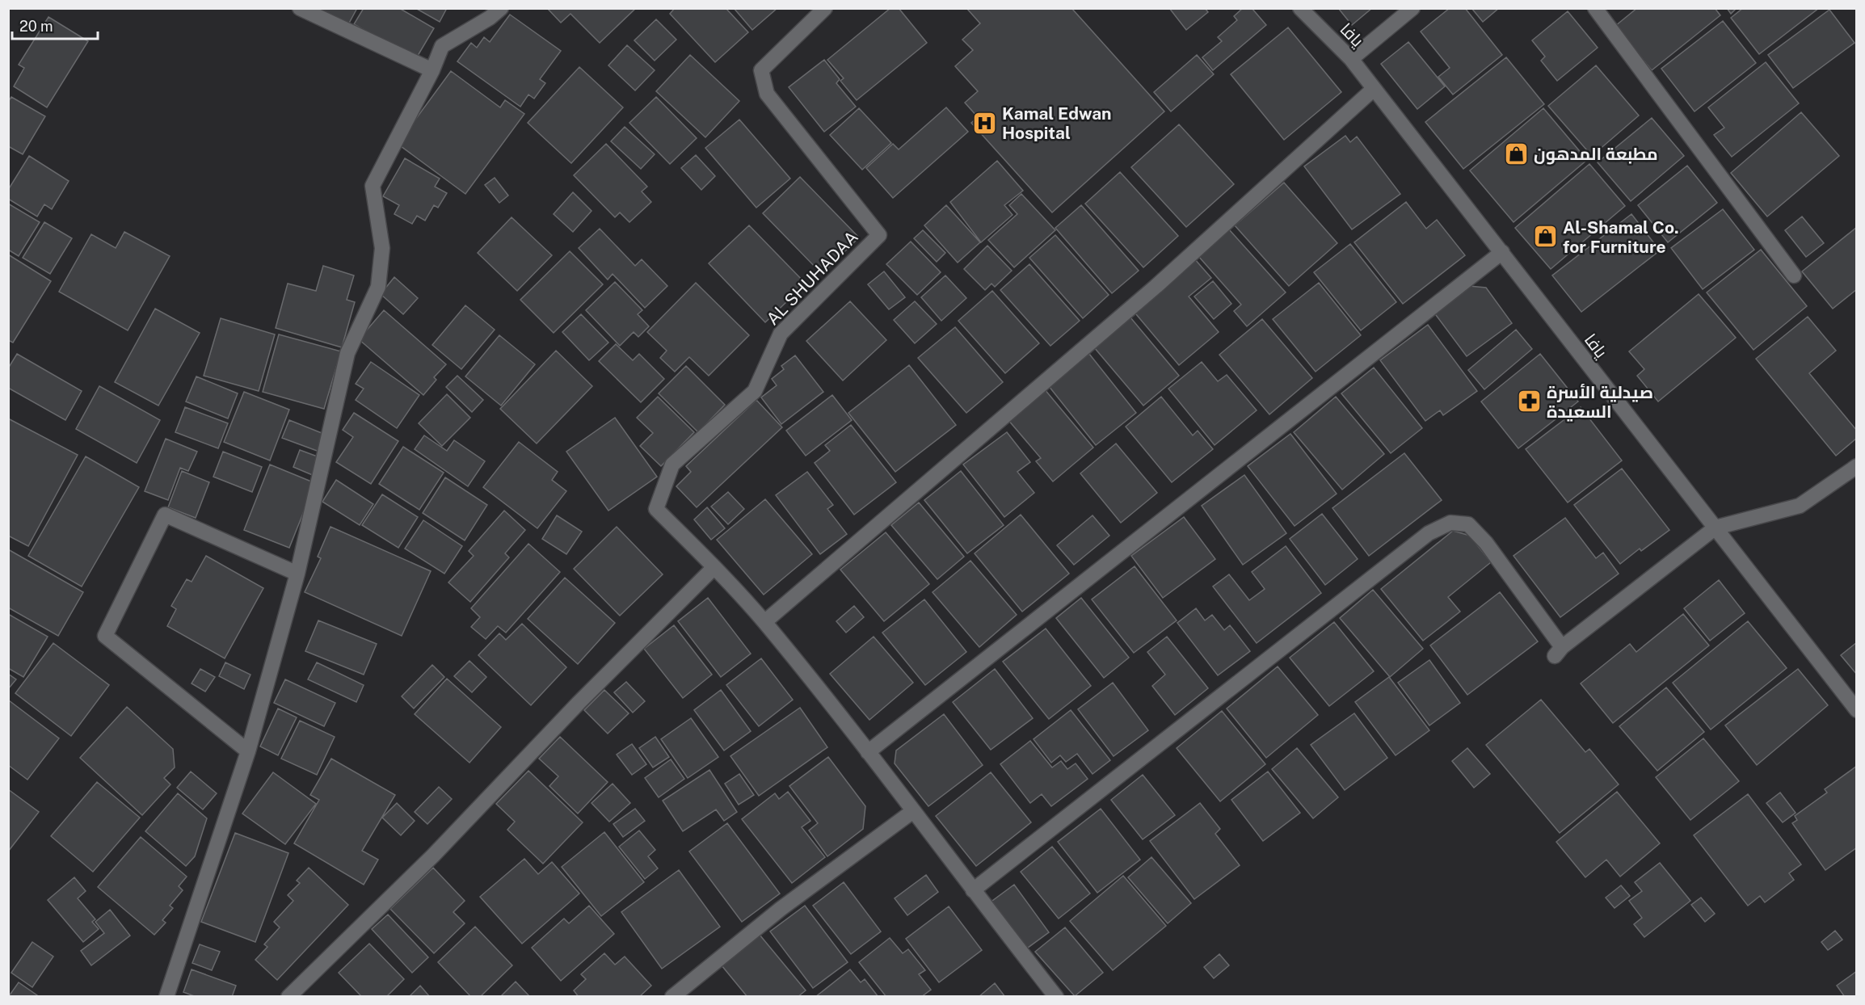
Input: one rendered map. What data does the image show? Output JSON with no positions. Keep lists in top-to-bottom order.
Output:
{
  "streets": {
    "street": ["يافا", "AL SHUHADAA"]
  },
  "places": {
    "hospital": ["Kamal Edwan Hospital"],
    "shop": ["مطبعة المدهون", "Al-Shamal Co. for Furniture"],
    "pharmacy": ["صيدلية الأسرة السعيدة"]
  },
  "scale_bar": "20 m"
}
